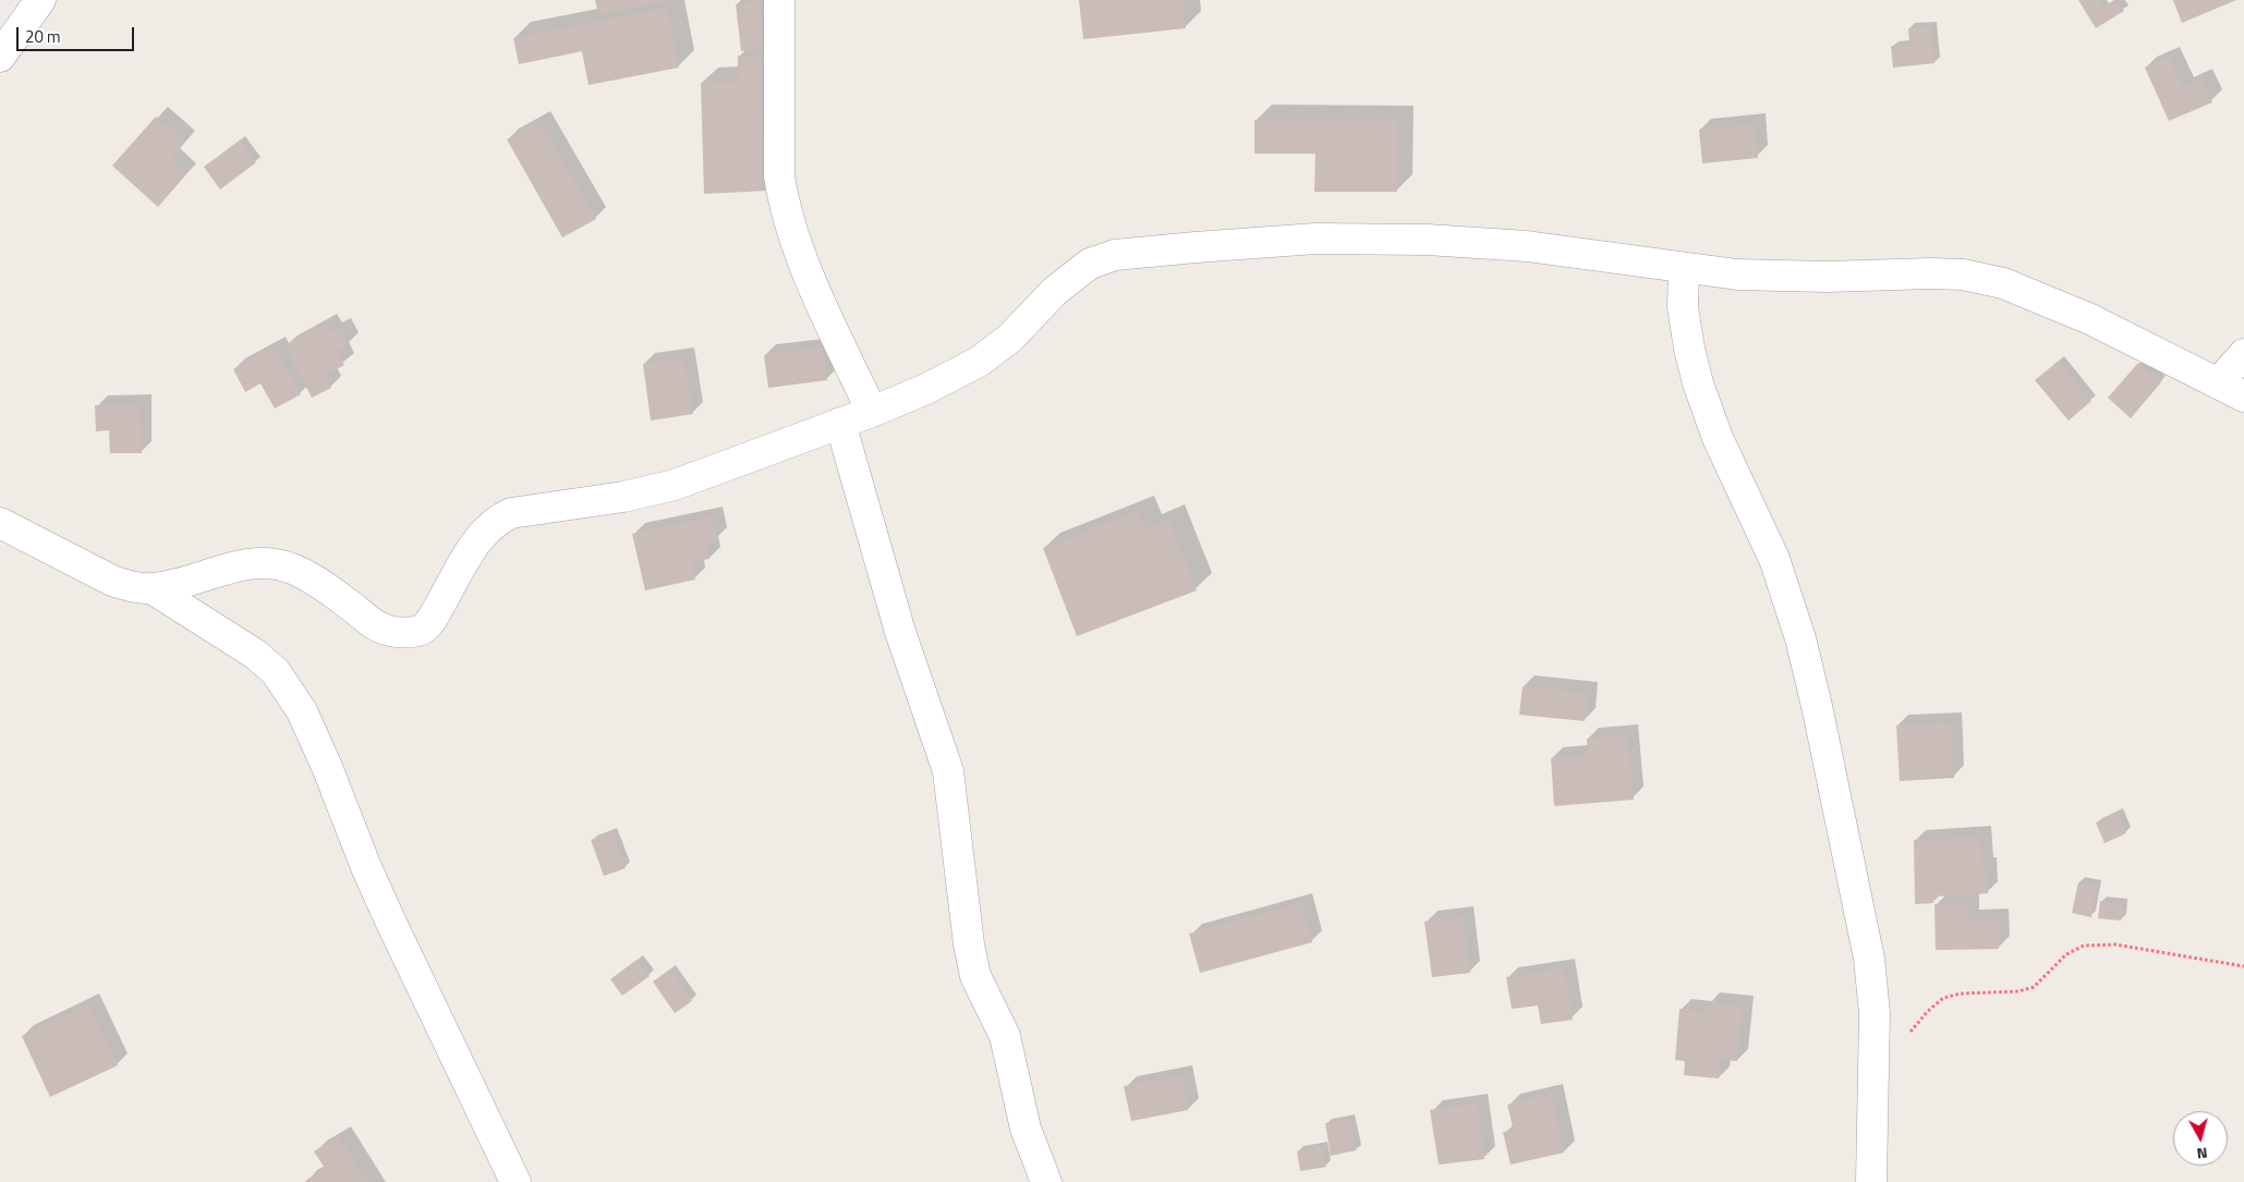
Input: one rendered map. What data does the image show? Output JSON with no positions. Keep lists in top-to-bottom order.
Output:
{
  "scale_bar": "20 m",
  "north": "bottom"
}
